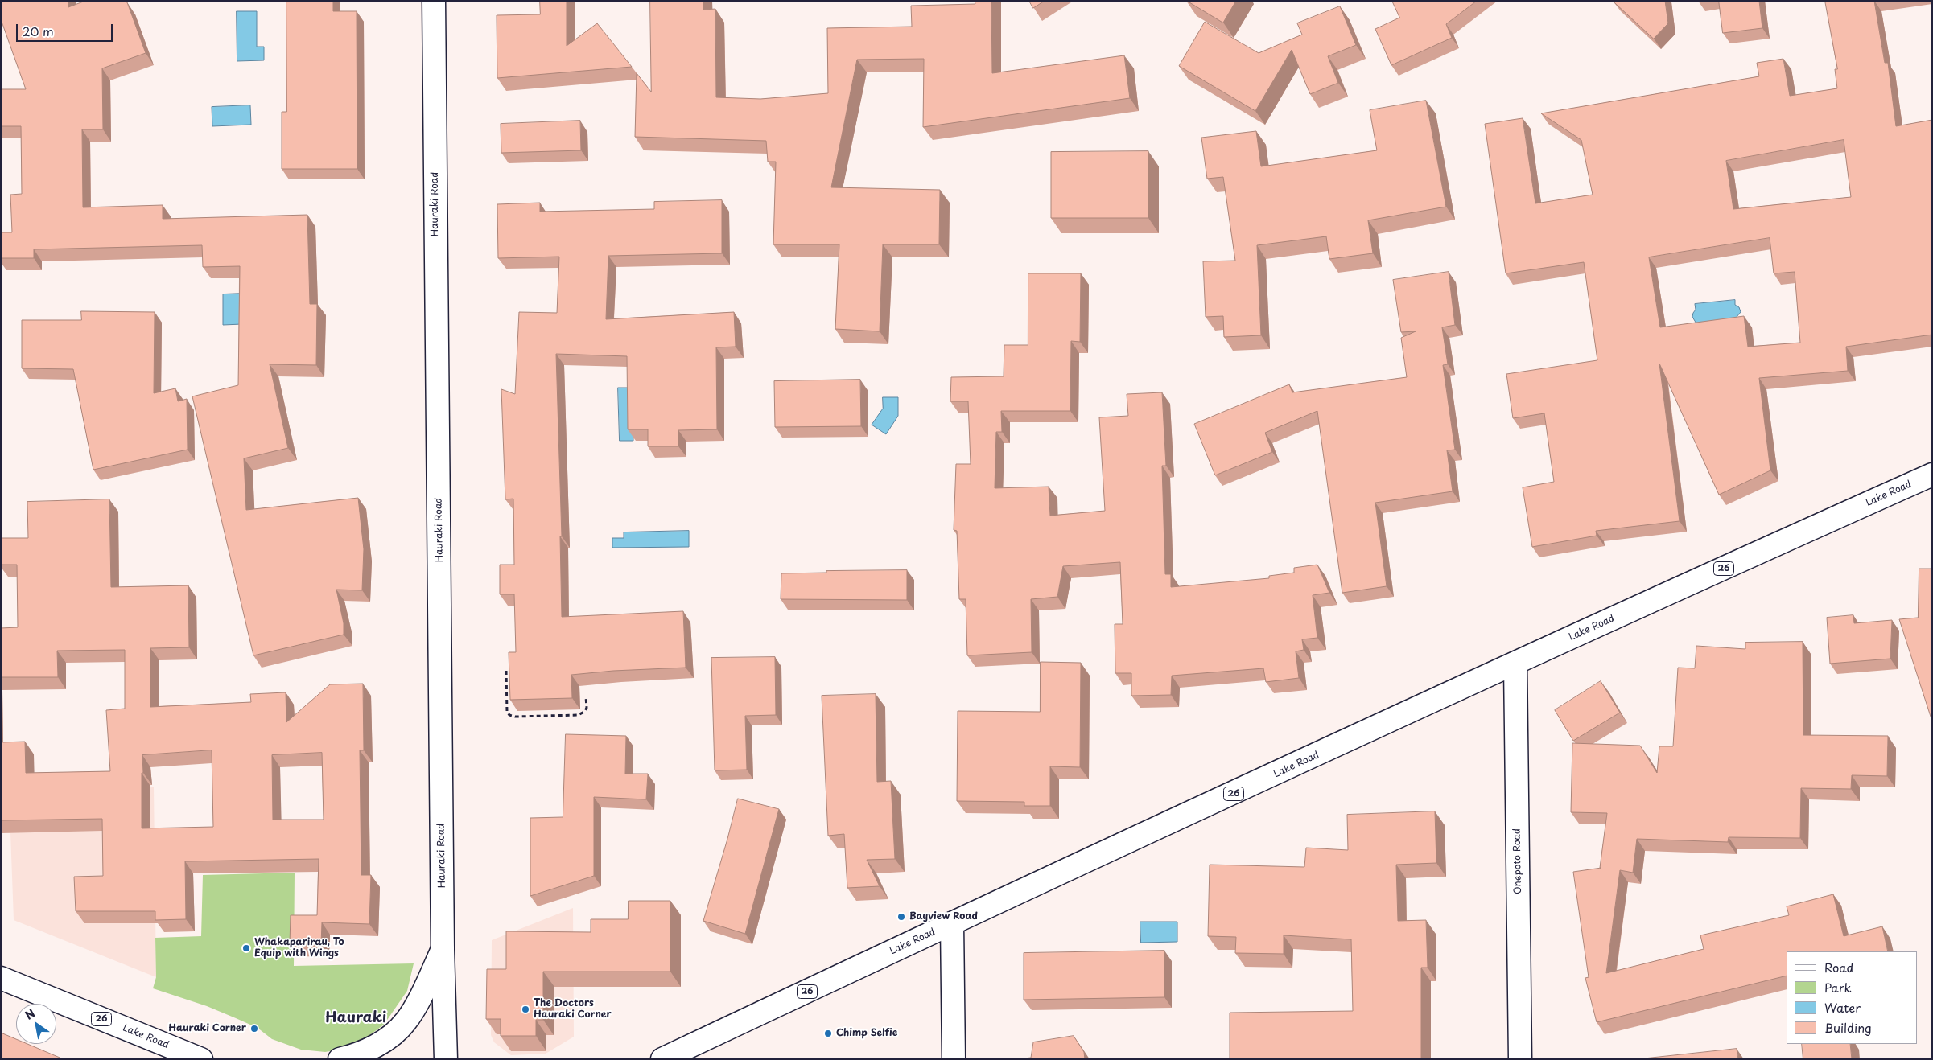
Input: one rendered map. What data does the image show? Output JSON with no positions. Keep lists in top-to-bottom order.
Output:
{
  "streets": {
    "main road": [
      "Hauraki Road",
      "Lake Road",
      "26",
      "Onepoto Road"
    ]
  },
  "crossings": [
    ["Lake Road", "Onepoto Road"]
  ],
  "districts": ["Hauraki"],
  "places": [
    "Bayview Road",
    "Whakaparirau, To Equip with Wings",
    "The Doctors Hauraki Corner",
    "Hauraki Corner",
    "Chimp Selfie"
  ],
  "legend": [
    "Road",
    "Park",
    "Water",
    "Building"
  ],
  "scale_bar": "20 m",
  "north": "top left"
}
